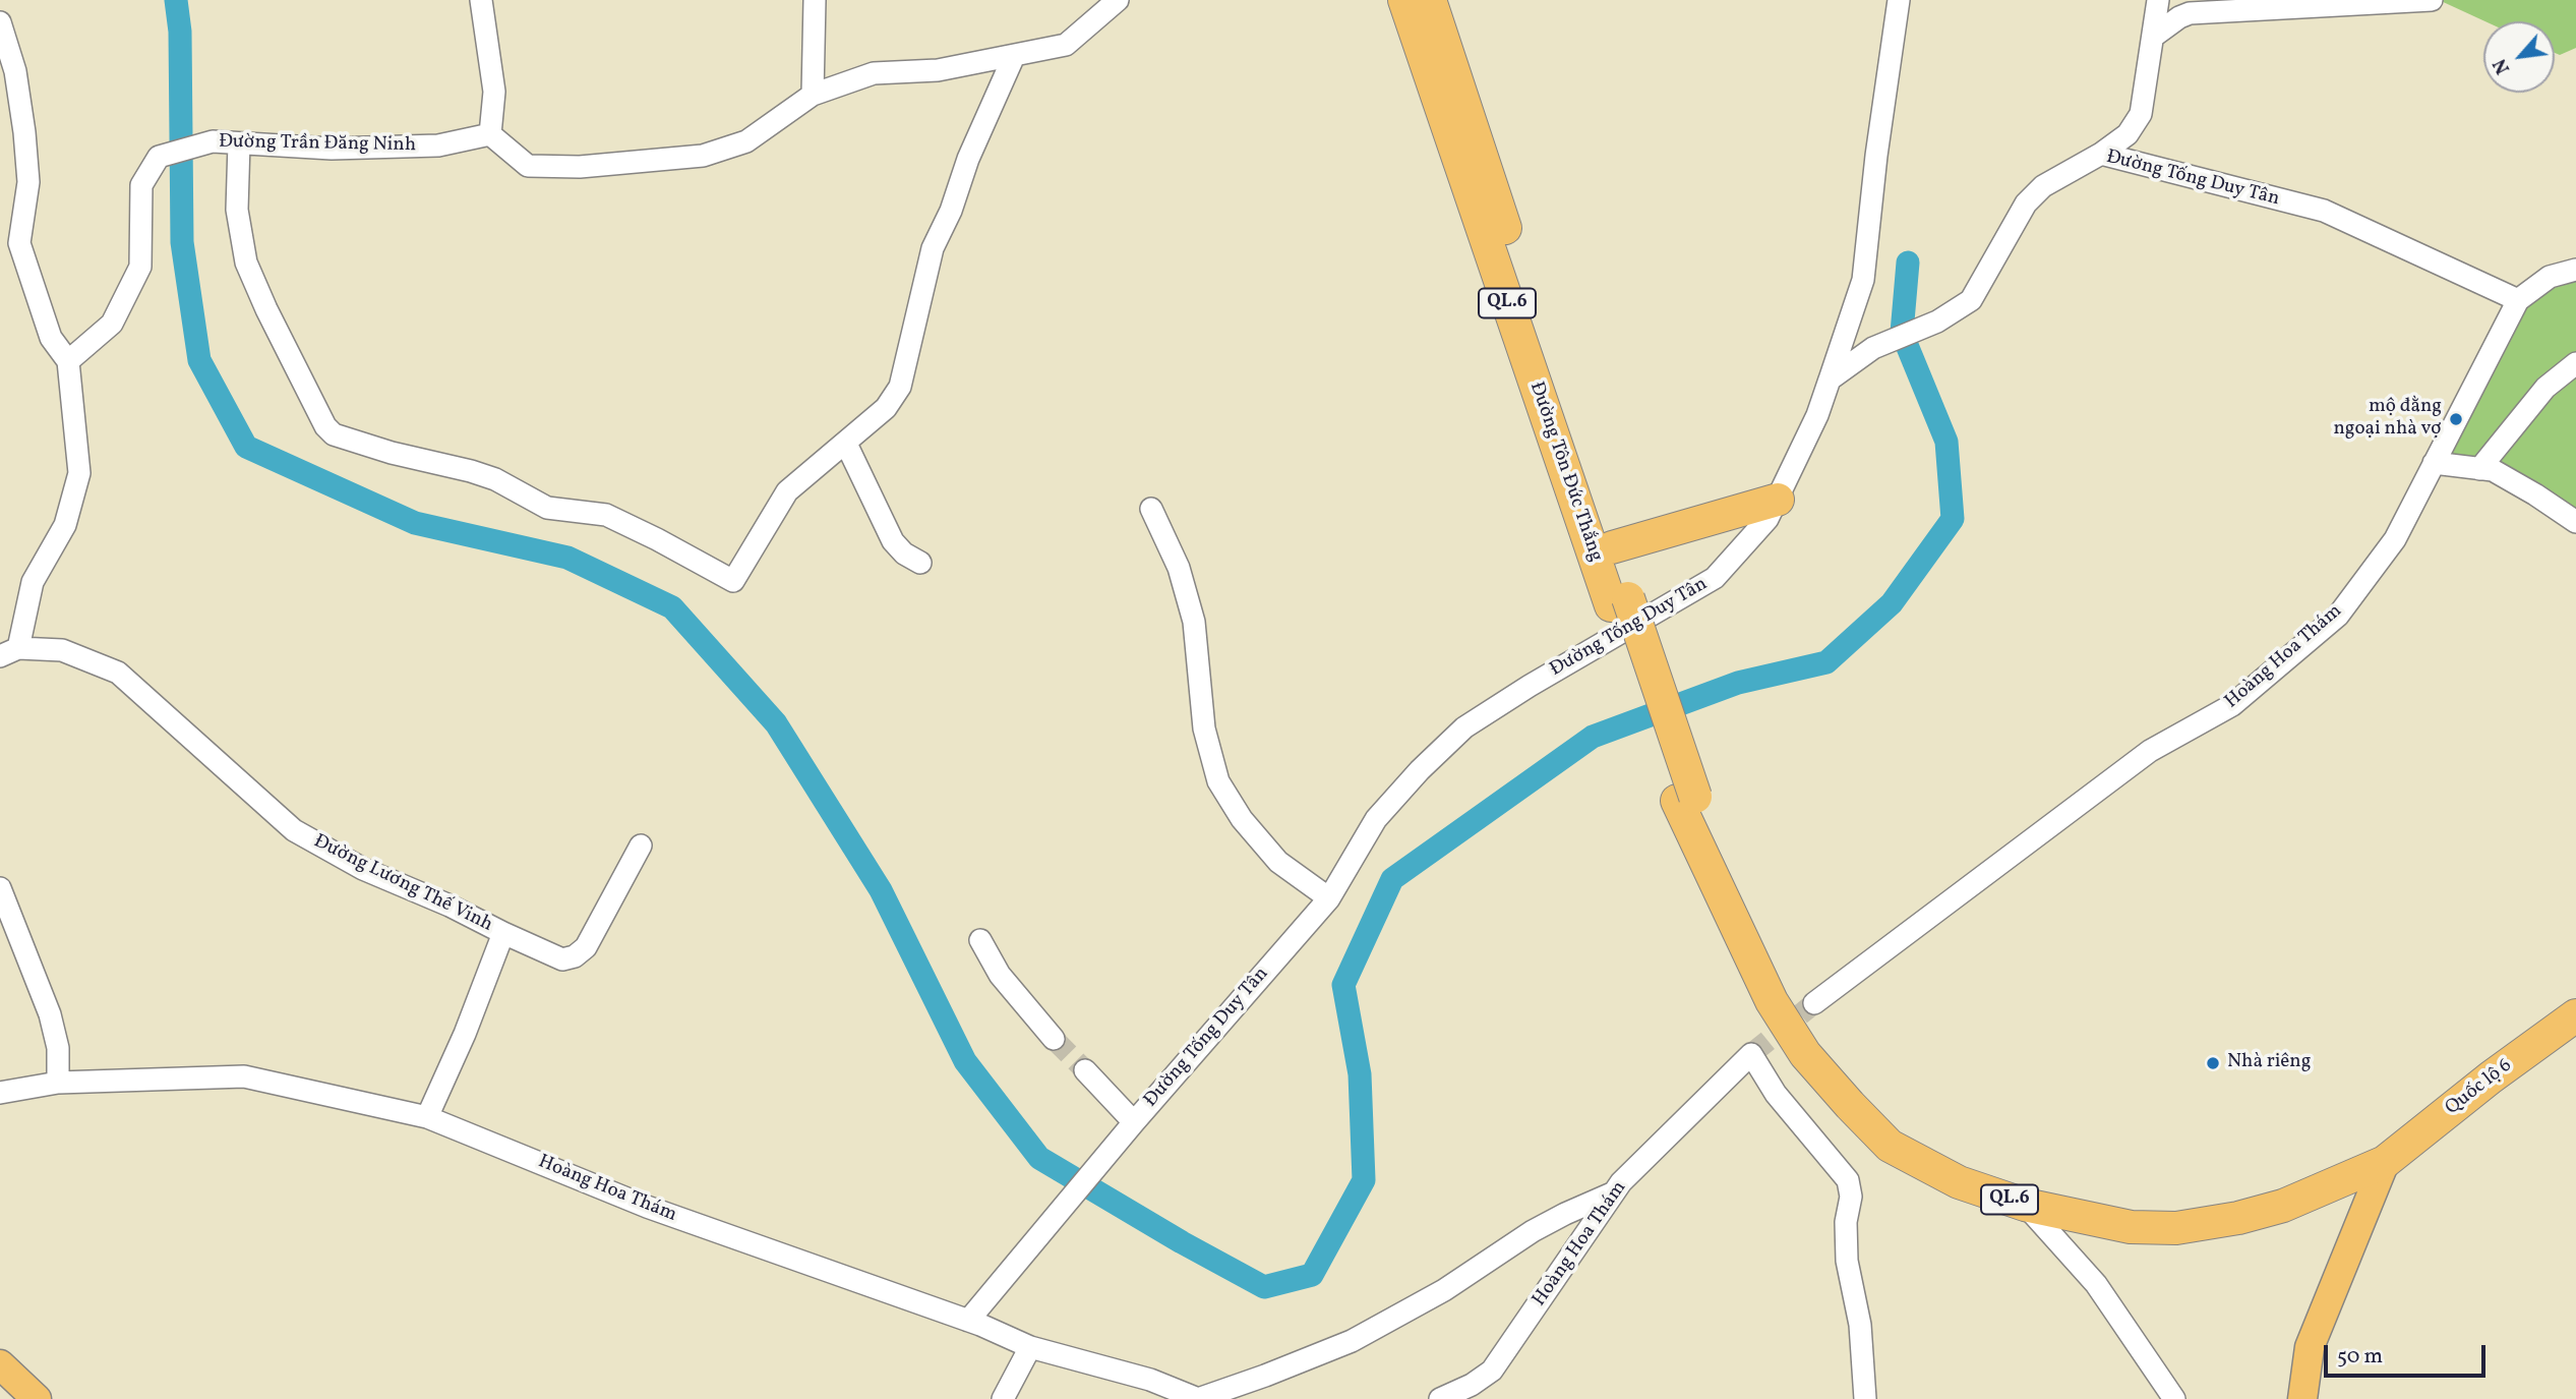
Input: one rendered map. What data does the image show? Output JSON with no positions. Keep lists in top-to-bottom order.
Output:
{
  "streets": {
    "highway": ["QL.6", "Đường Tôn Đức Thắng", "Quốc lộ 6"],
    "street": [
      "Đường Trần Đăng Ninh",
      "Đường Tống Duy Tân",
      "Hoàng Hoa Thám",
      "Đường Lương Thế Vinh"
    ]
  },
  "crossings": [
    ["Đường Tống Duy Tân", "Hoàng Hoa Thám"],
    ["Đường Tôn Đức Thắng", "Quốc lộ 6"],
    ["Hoàng Hoa Thám", "Đường Lương Thế Vinh"]
  ],
  "places": ["mộ đằng ngoại nhà vợ", "Nhà riêng"],
  "scale_bar": "50 m",
  "north": "bottom left"
}
